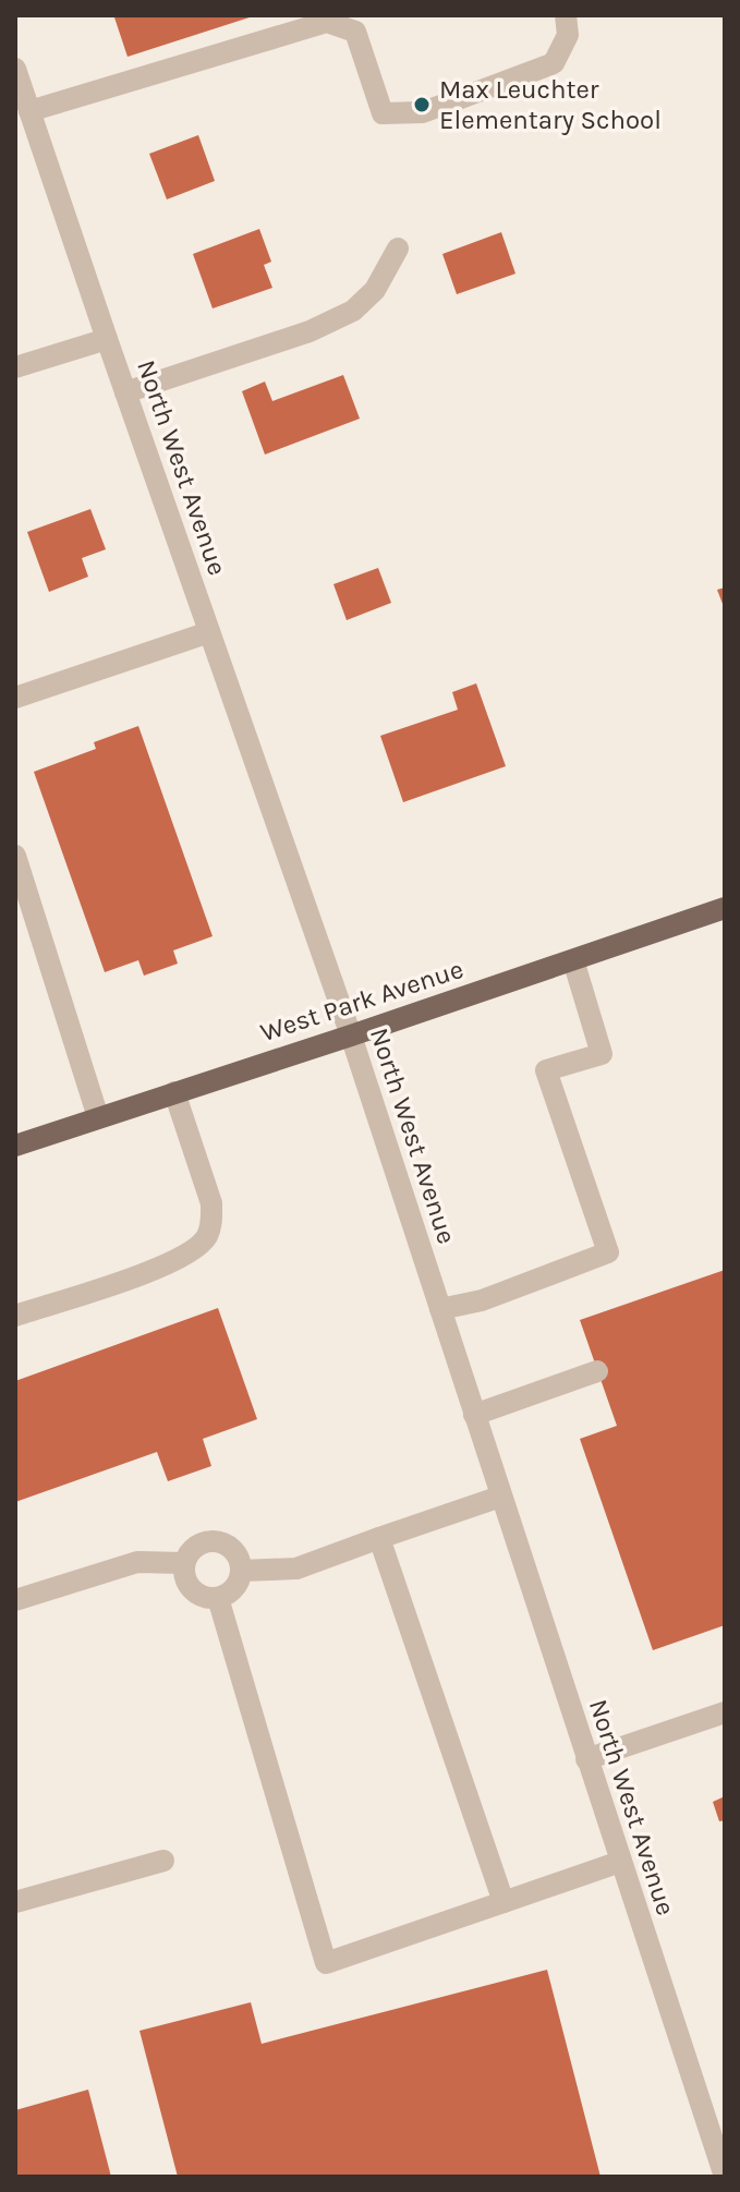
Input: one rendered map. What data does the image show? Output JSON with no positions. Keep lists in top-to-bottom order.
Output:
{
  "streets": {
    "main road": ["West Park Avenue"],
    "street": ["North West Avenue"]
  },
  "crossings": [
    ["North West Avenue", "West Park Avenue"]
  ],
  "places": ["Max Leuchter Elementary School"]
}
